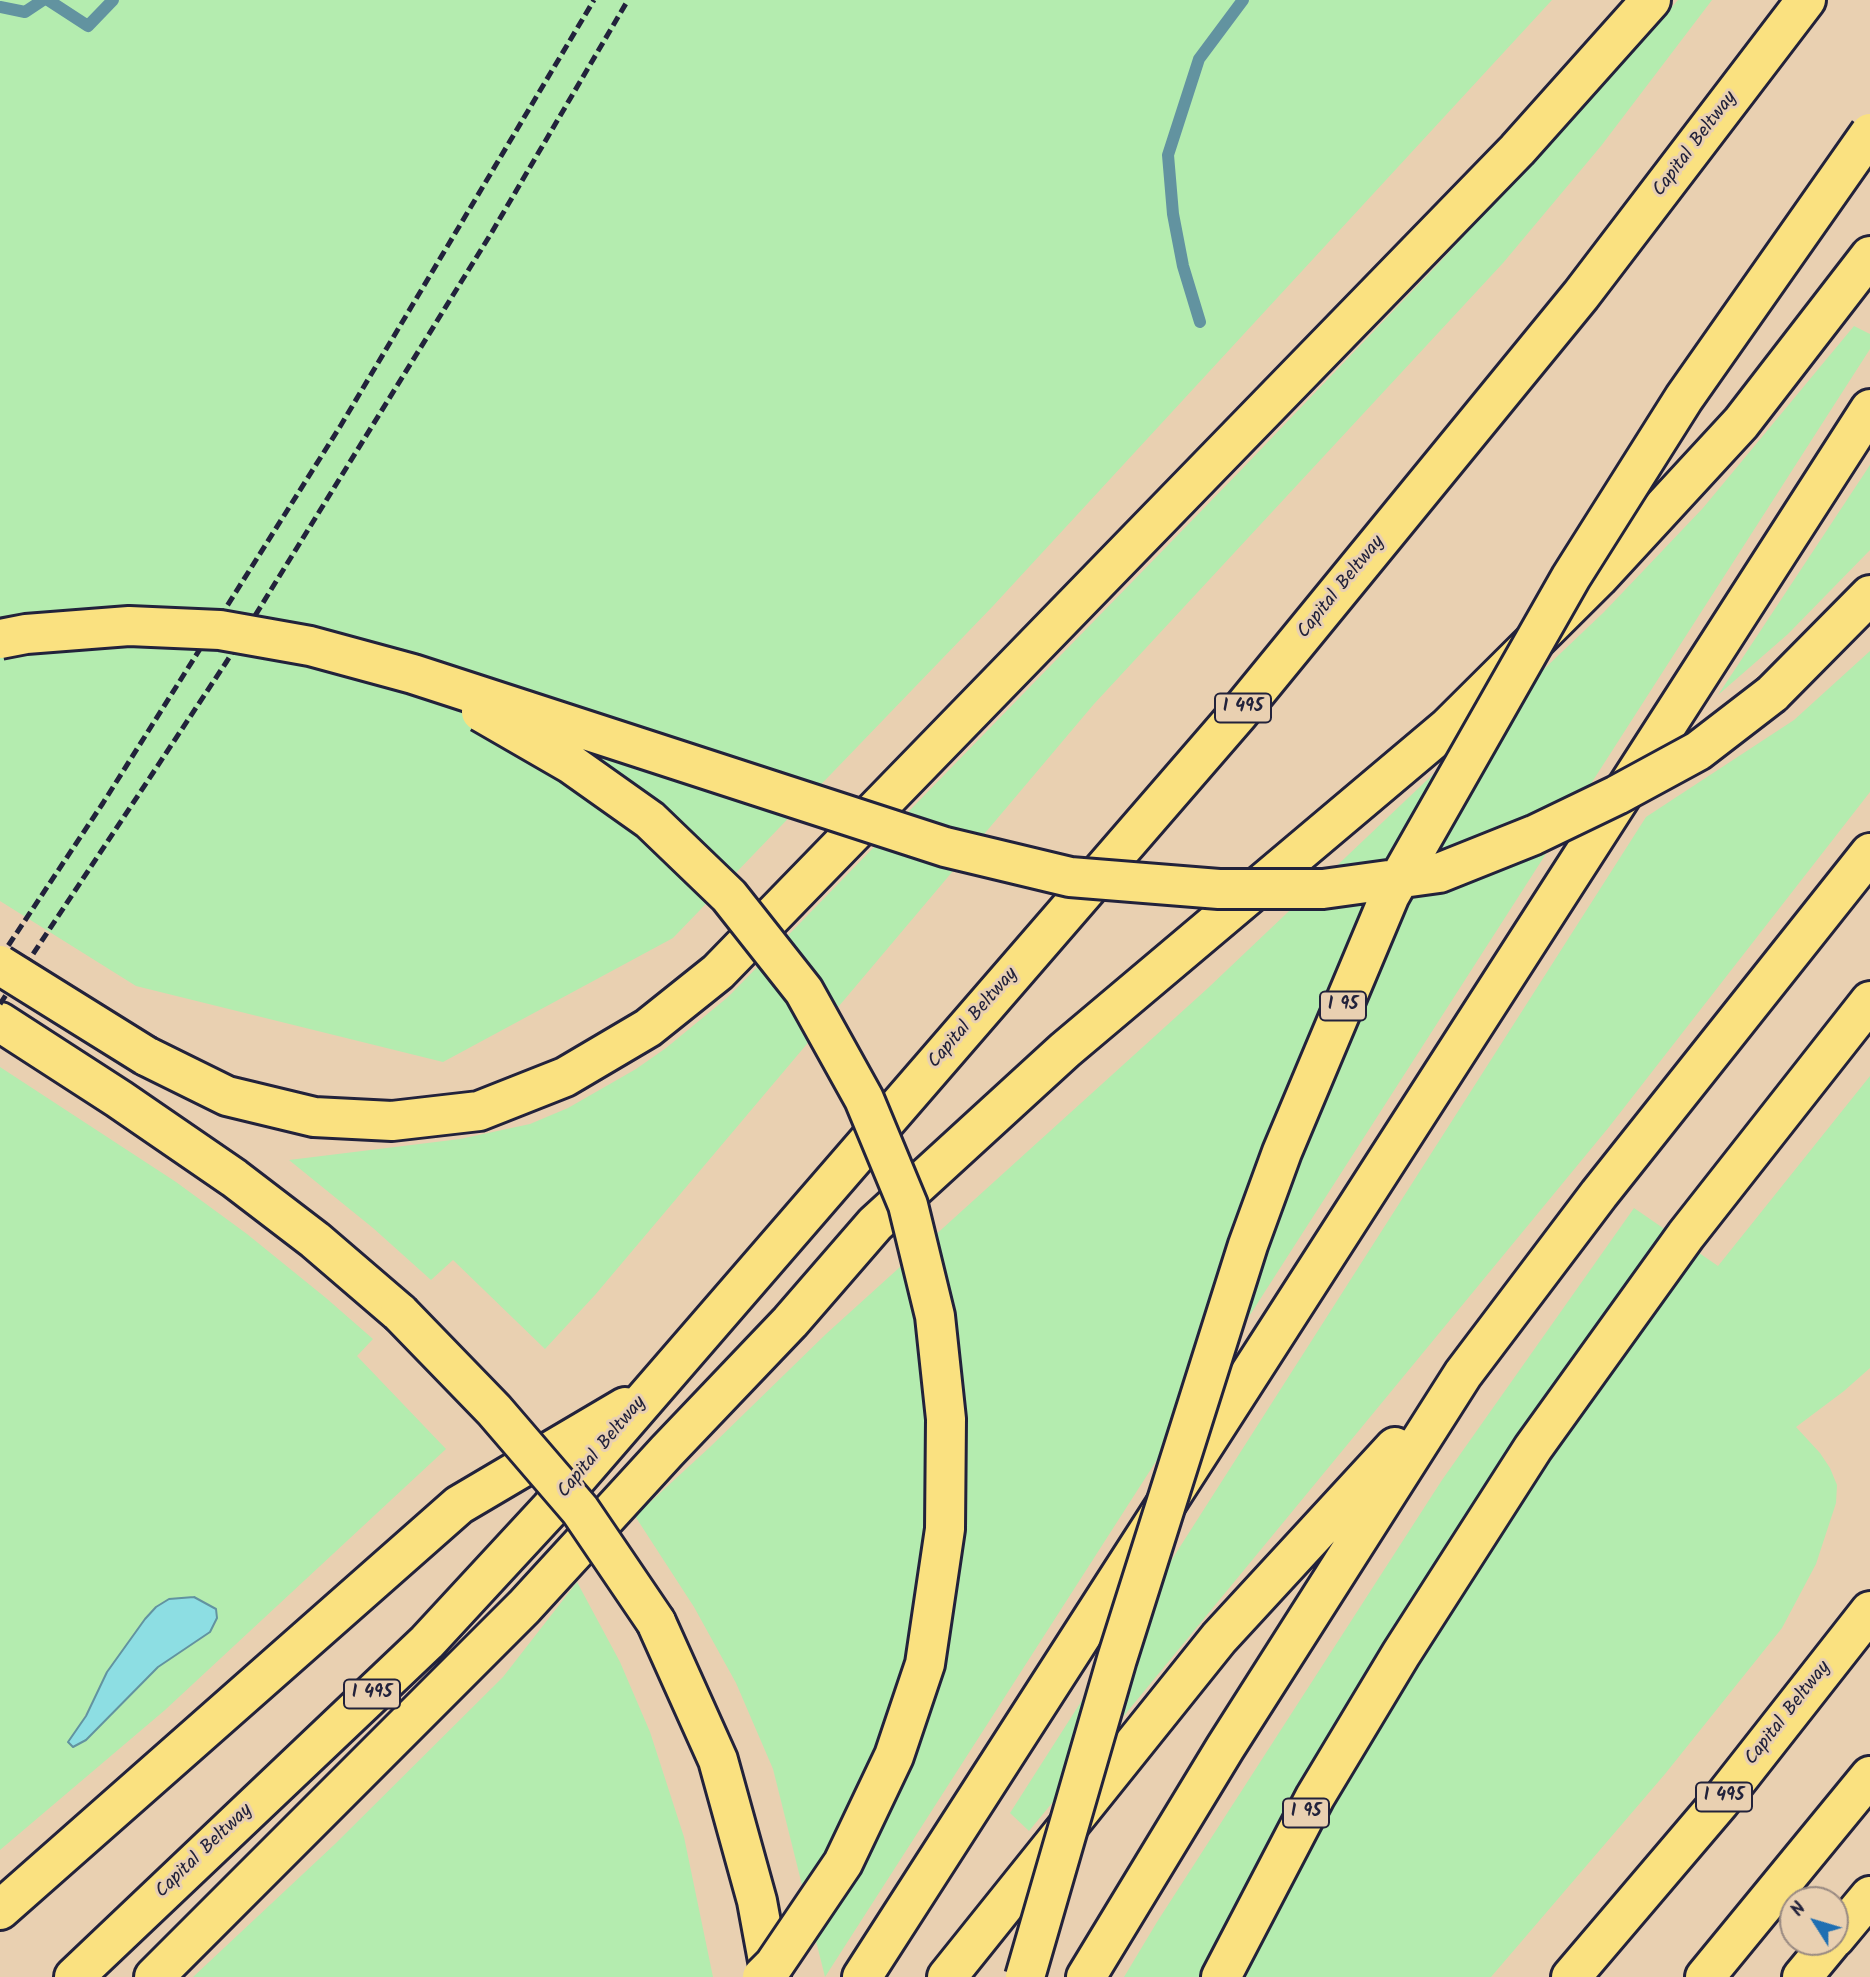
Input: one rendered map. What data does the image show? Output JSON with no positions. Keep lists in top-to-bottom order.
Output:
{
  "streets": {
    "highway": ["Capital Beltway", "I 495", "I 95"]
  },
  "north": "top left"
}
